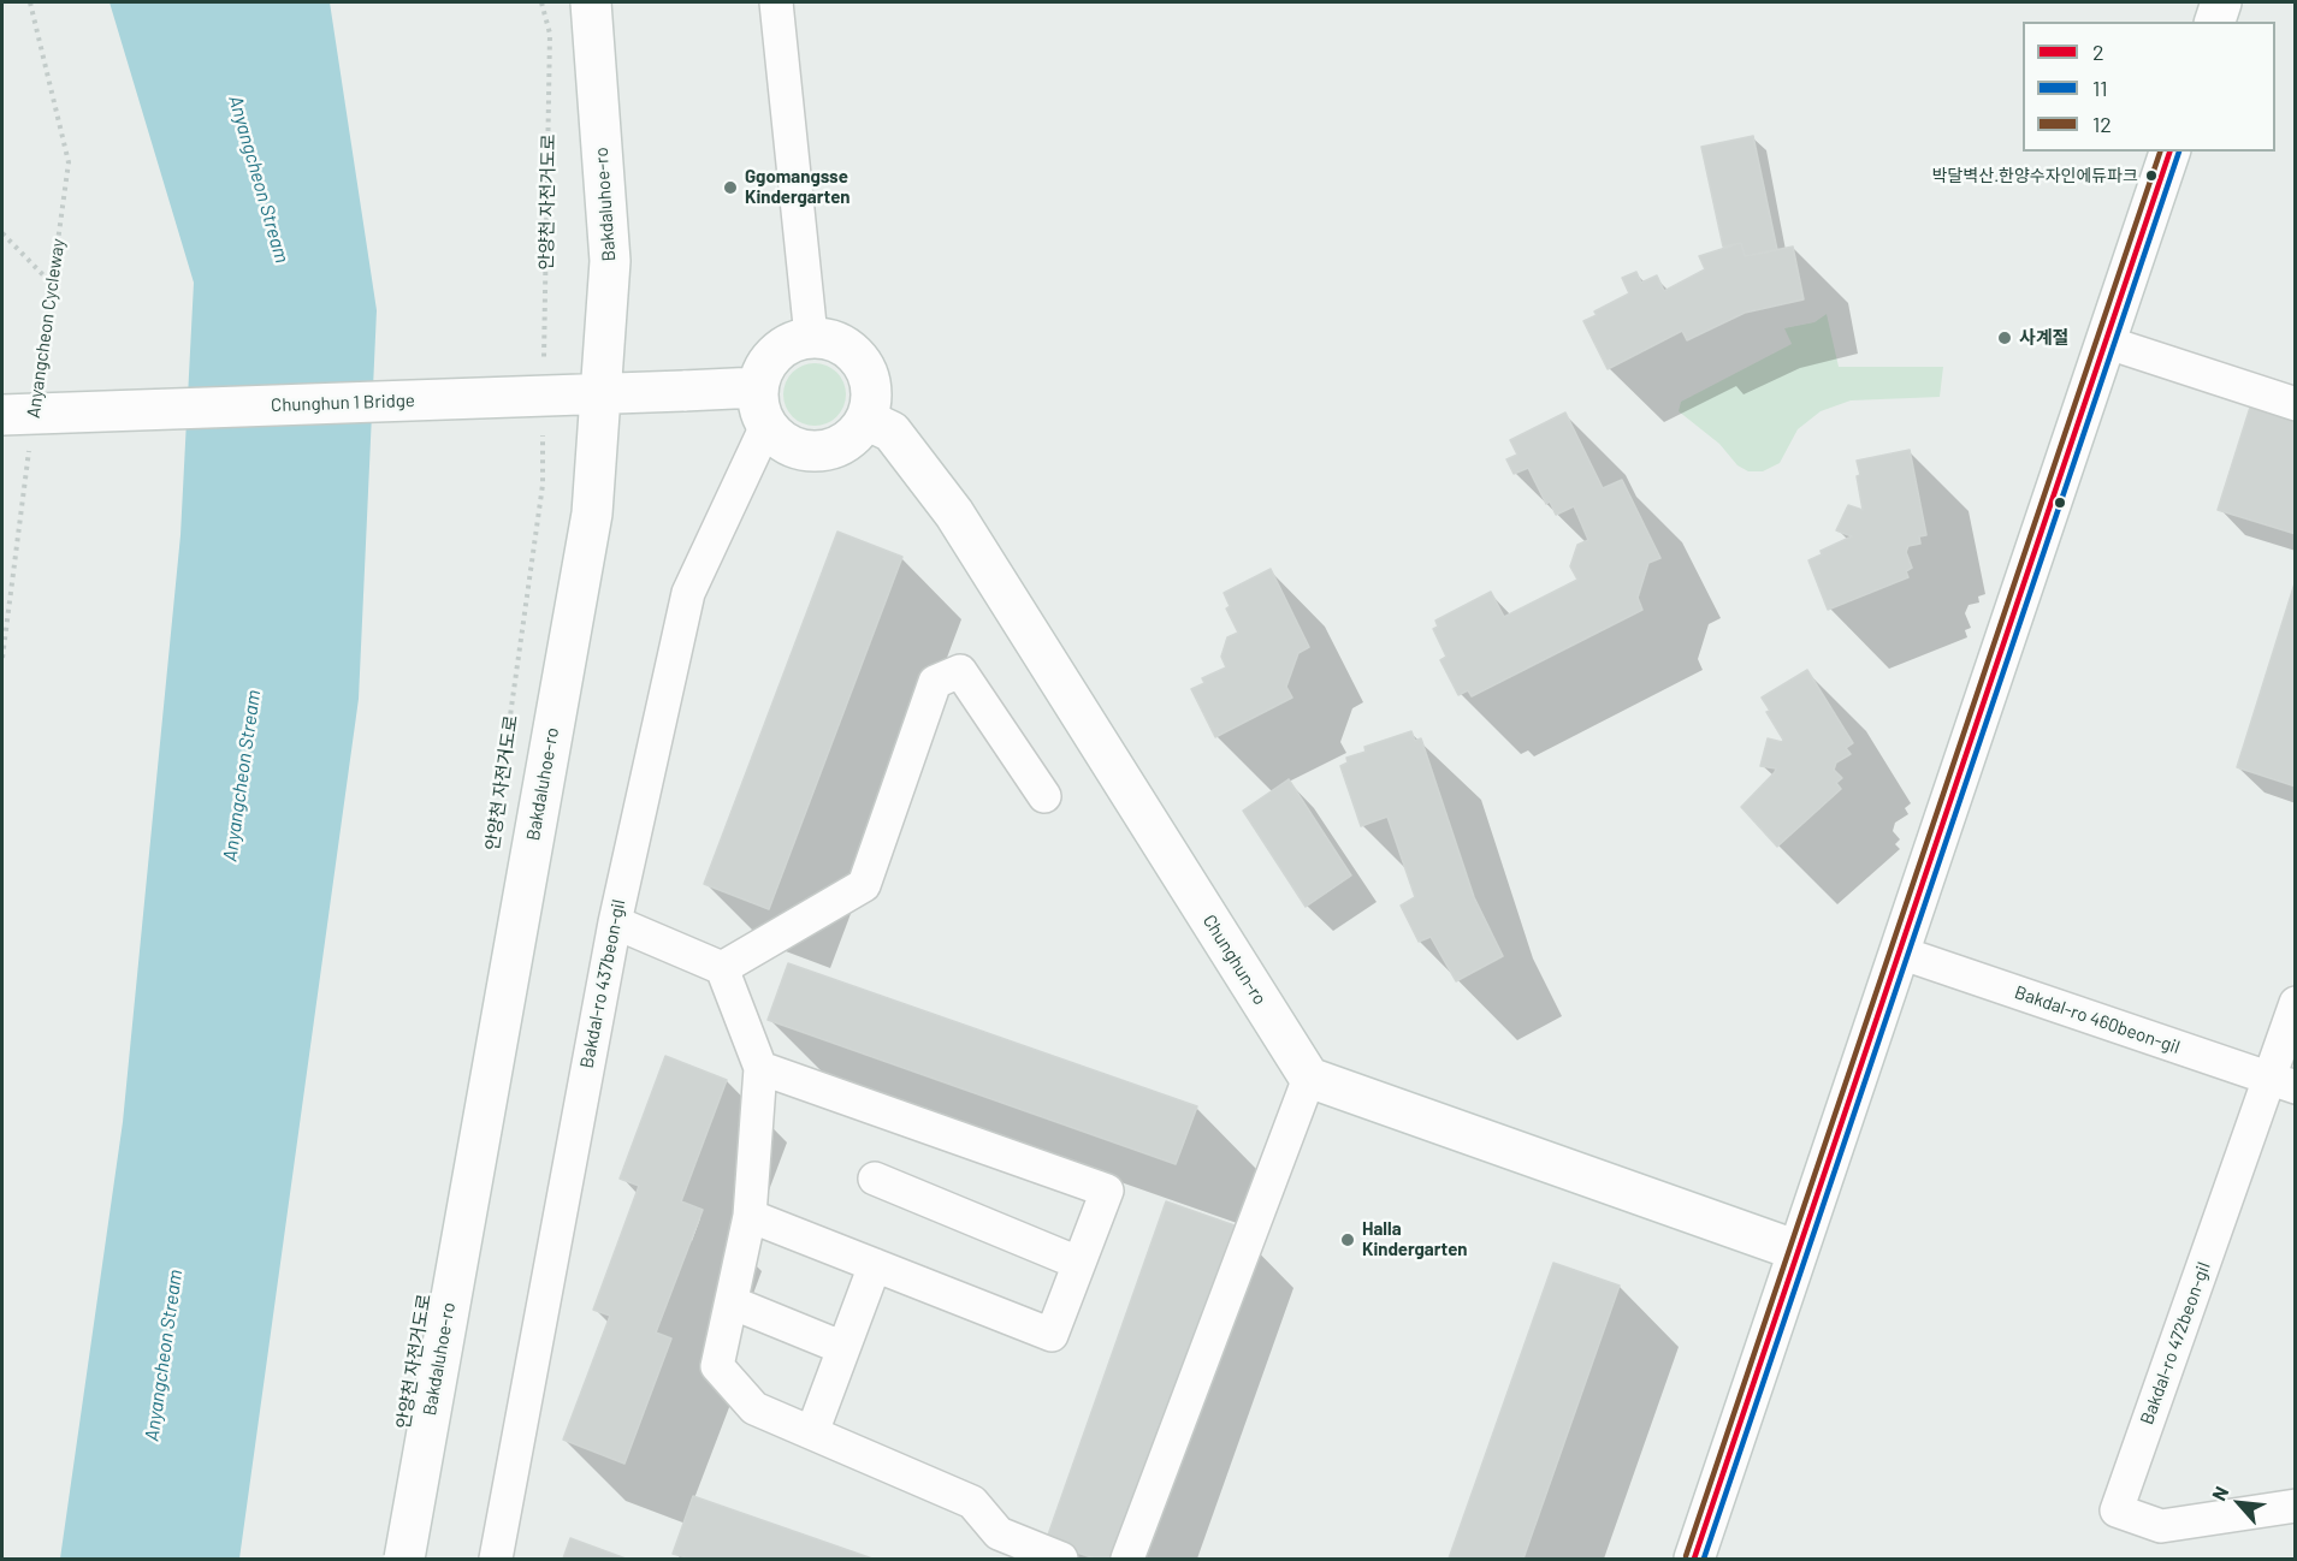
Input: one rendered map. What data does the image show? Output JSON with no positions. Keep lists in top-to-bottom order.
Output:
{
  "streets": {
    "street": [
      "Bakdaluhoe-ro",
      "Chunghun 1 Bridge",
      "Chunghun-ro",
      "Bakdal-ro 437beon-gil",
      "Bakdal-ro 460beon-gil",
      "Bakdal-ro 472beon-gil"
    ],
    "path": ["안양천 자전거도로", "Anyangcheon Cycleway"]
  },
  "crossings": [
    ["Anyangcheon Cycleway", "Chunghun 1 Bridge"],
    ["Chunghun 1 Bridge", "Chunghun-ro"],
    ["Chunghun 1 Bridge", "Bakdal-ro 437beon-gil"],
    ["Chunghun-ro", "Bakdal-ro 437beon-gil"],
    ["Bakdal-ro 460beon-gil", "Bakdal-ro 472beon-gil"]
  ],
  "water": ["Anyangcheon Stream"],
  "places": [
    "박달벽산.한양수자인에듀파크",
    "Ggomangsse Kindergarten",
    "사계절",
    "Halla Kindergarten"
  ],
  "lines": ["transit line 2", "transit line 11", "transit line 12"],
  "legend": ["2", "11", "12"],
  "north": "top left"
}
